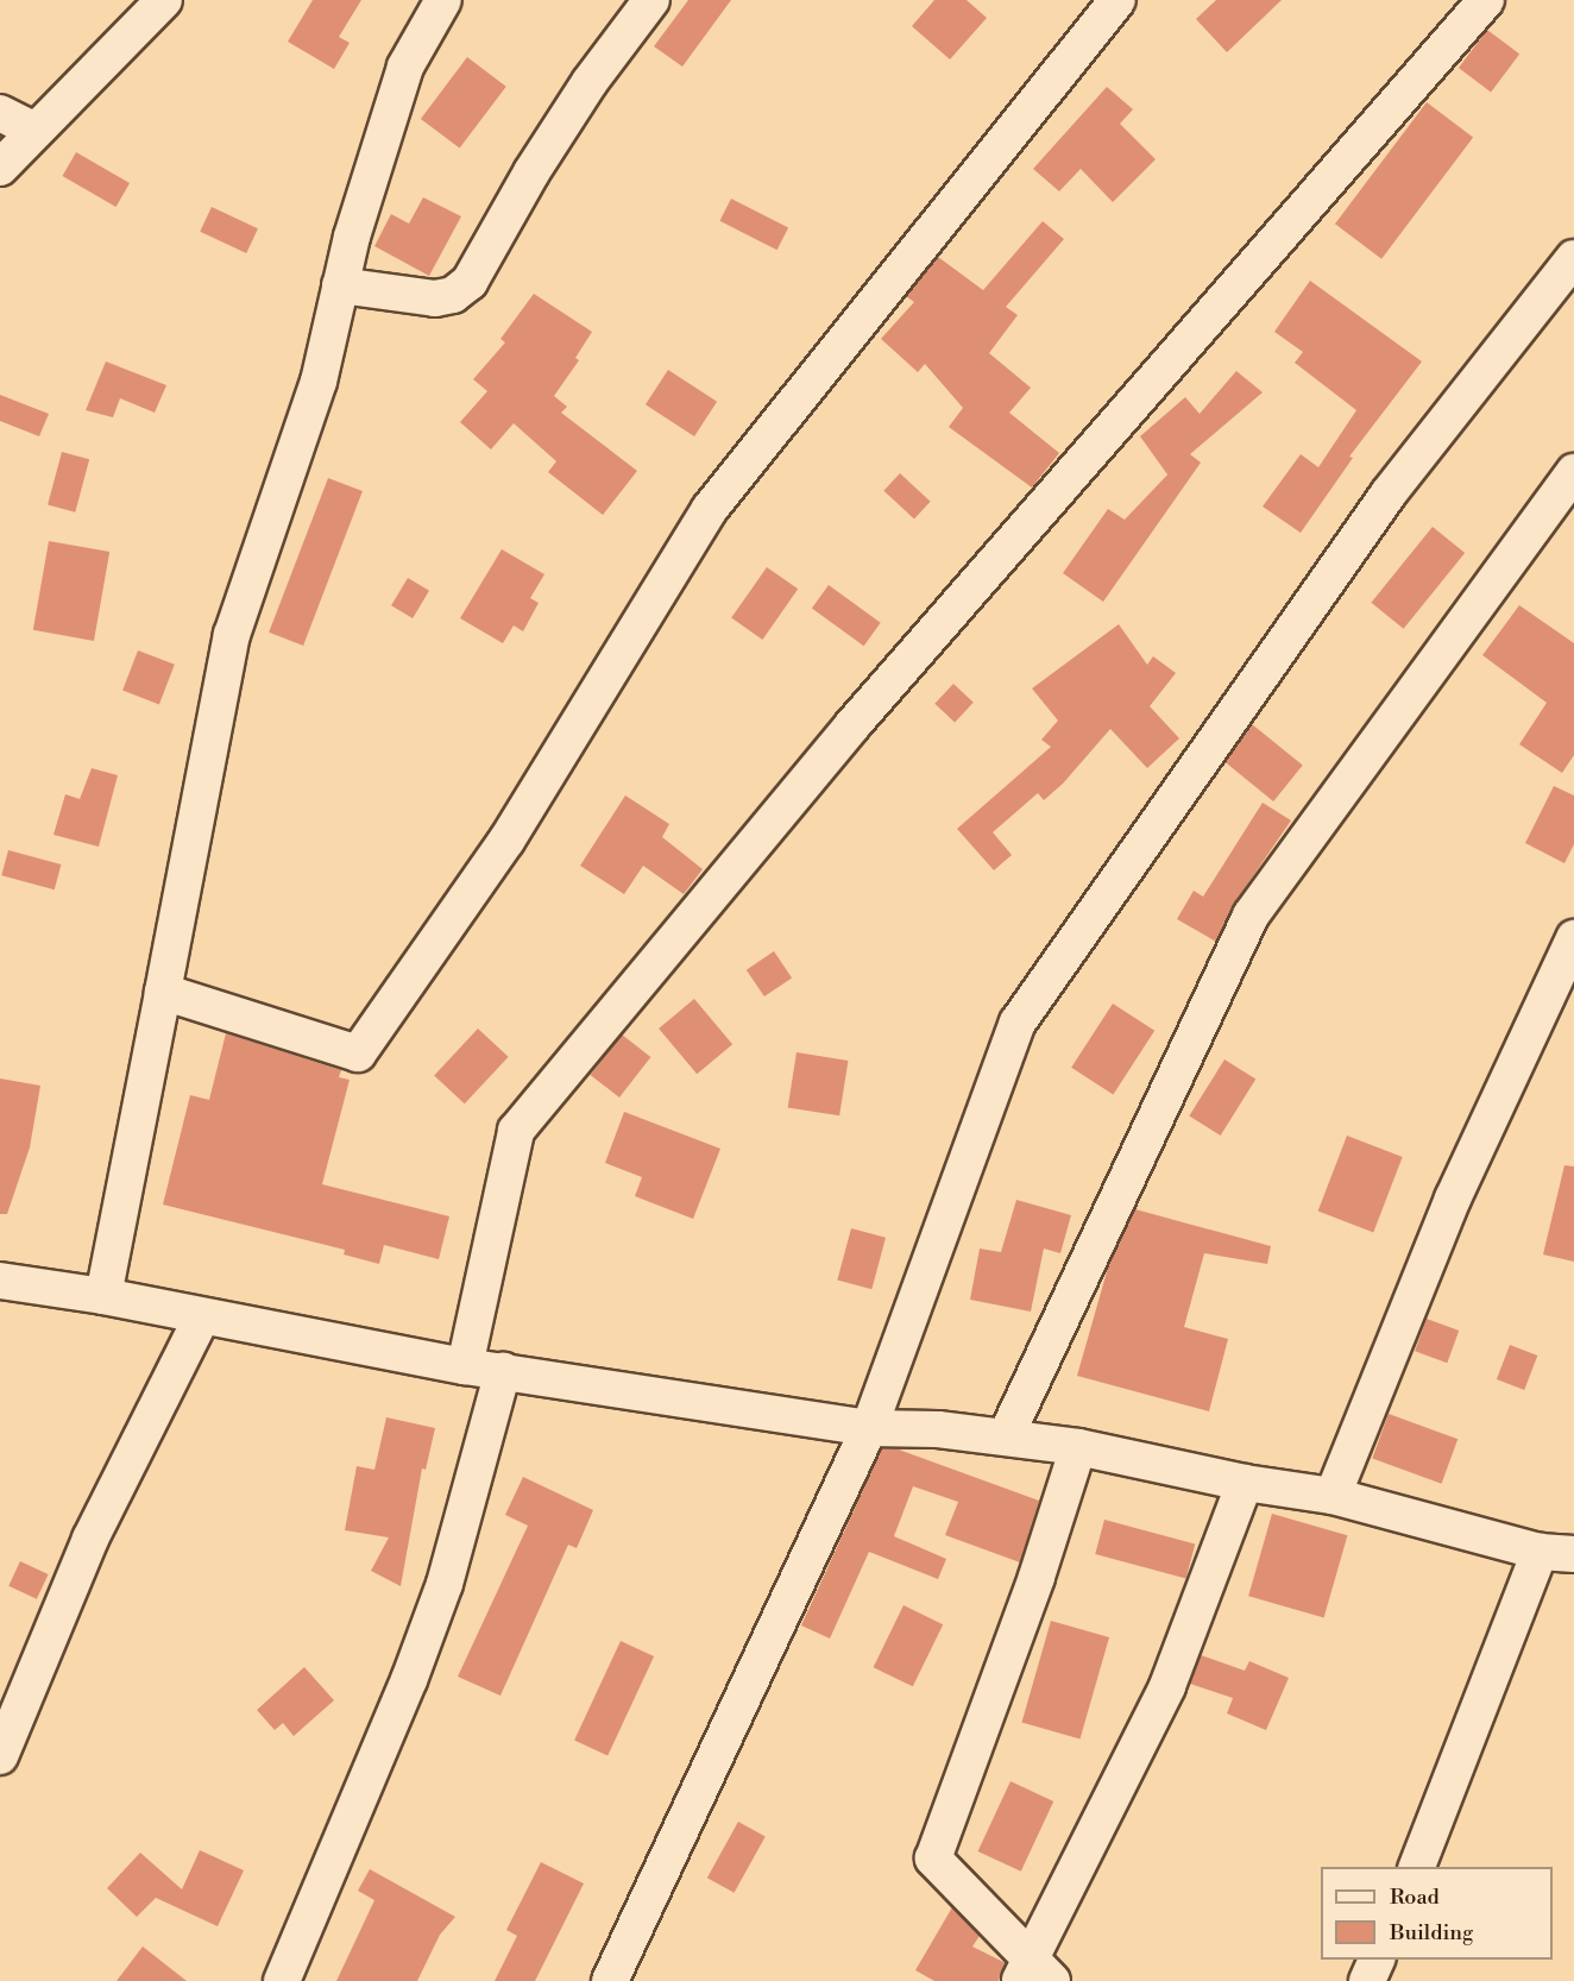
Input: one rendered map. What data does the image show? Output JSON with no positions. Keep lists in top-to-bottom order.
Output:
{
  "legend": ["Road", "Building"]
}
